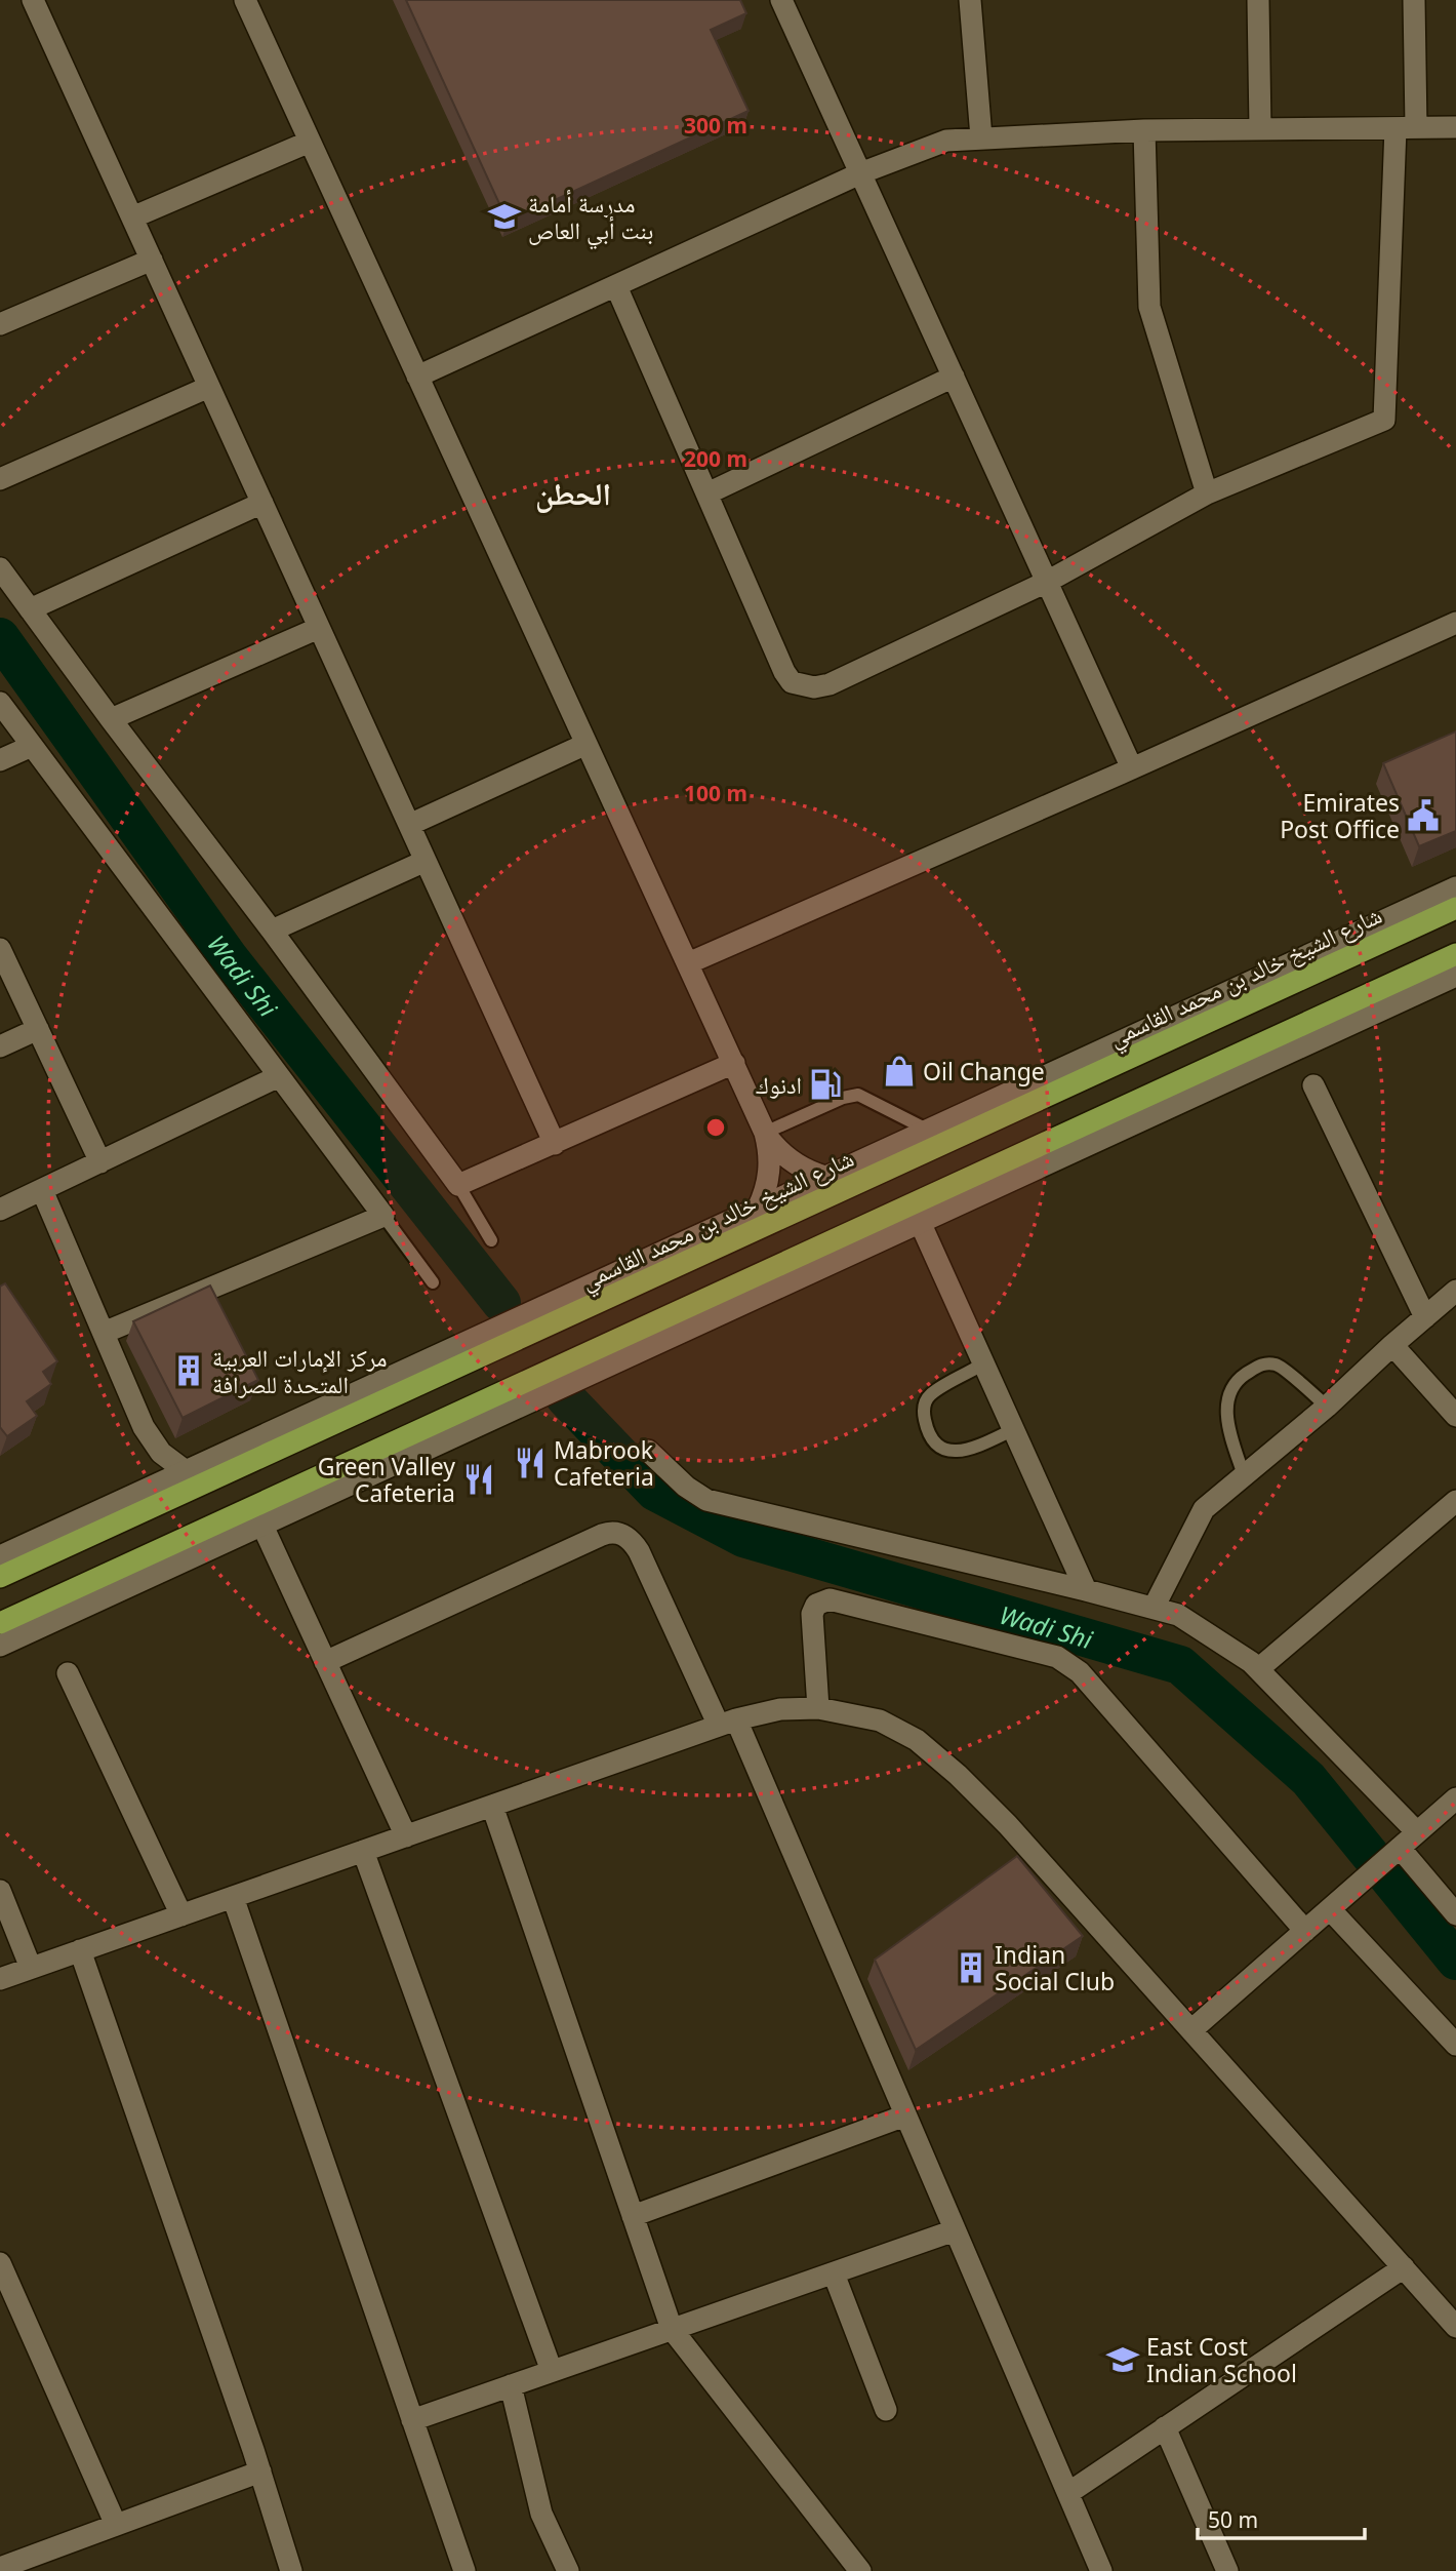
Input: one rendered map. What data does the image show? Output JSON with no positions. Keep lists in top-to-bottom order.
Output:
{
  "streets": {
    "highway": ["شارع الشيخ خالد بن محمد القاسمي"]
  },
  "districts": ["الحطن"],
  "water": ["Wadi Shi"],
  "places": {
    "school or university": ["مدرسة أمامة بنت أبي العاص", "East Cost Indian School"],
    "public building": ["Emirates Post Office"],
    "shop": ["Oil Change"],
    "fuel station": ["ادنوك"],
    "building": ["مركز الإمارات العربية المتحدة للصرافة", "Indian Social Club"],
    "restaurant": ["Mabrook Cafeteria", "Green Valley Cafeteria"]
  },
  "scale_bar": "50 m",
  "rings": ["300 m", "200 m", "100 m"]
}
